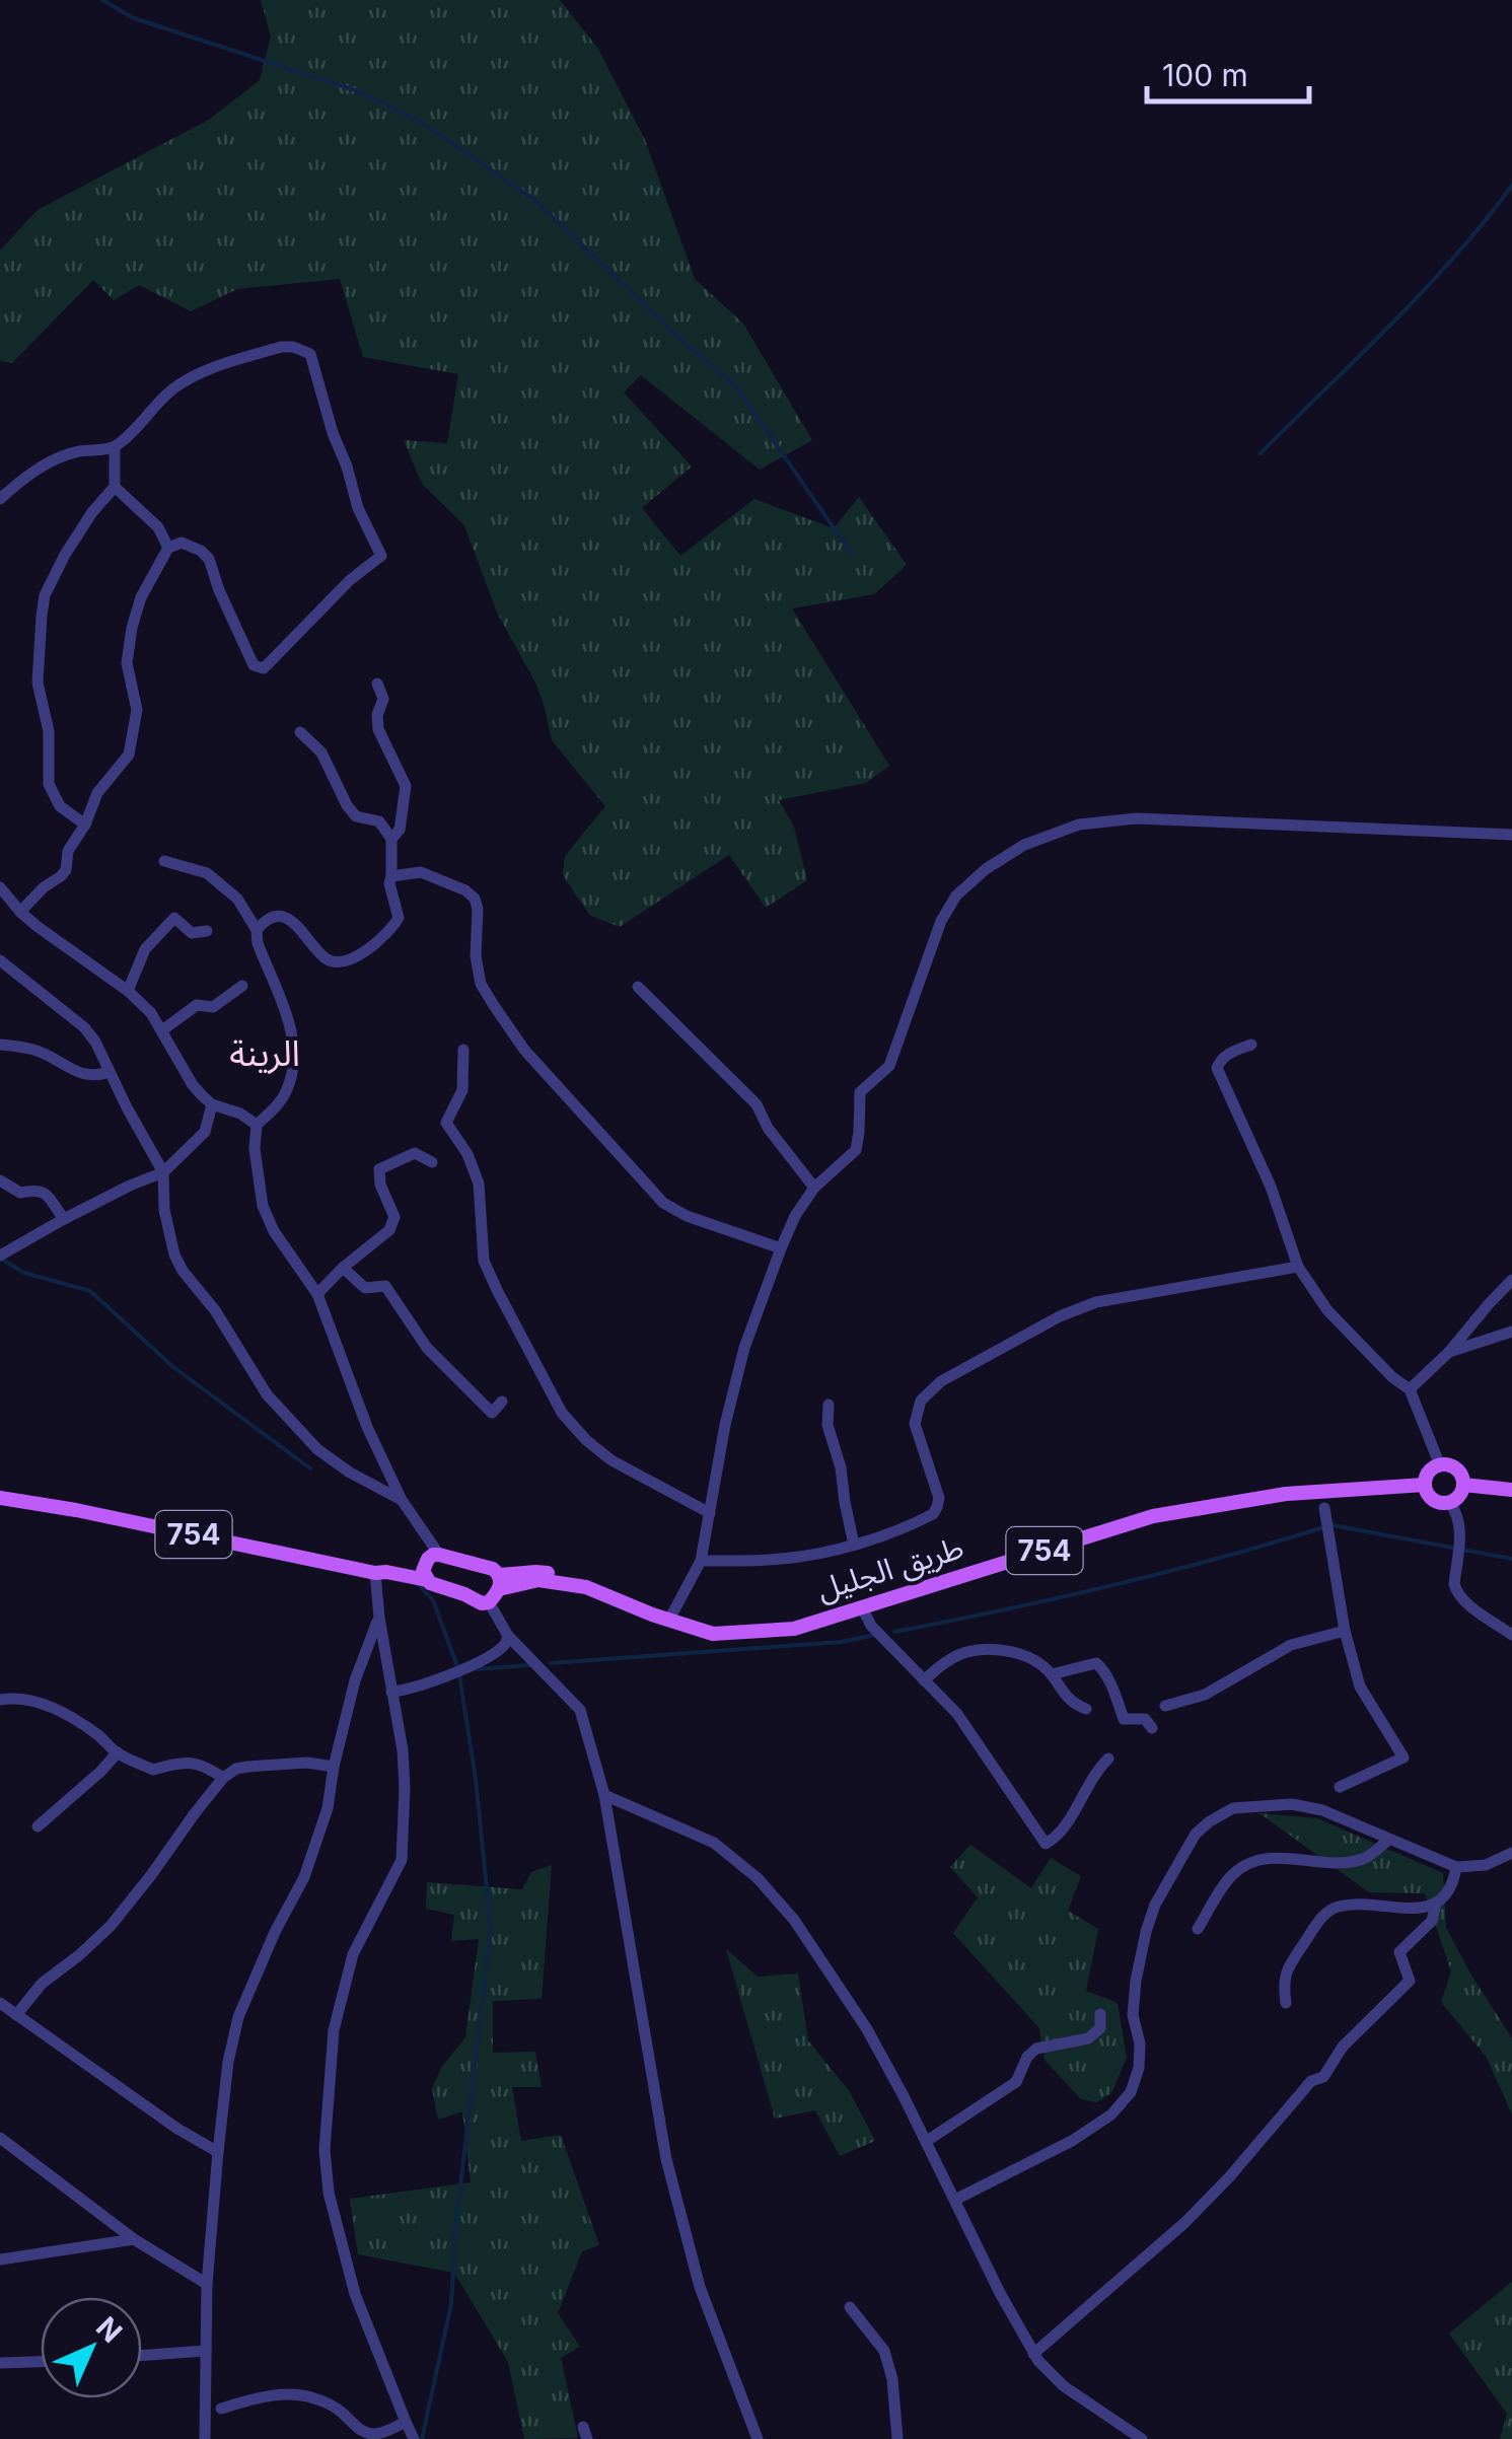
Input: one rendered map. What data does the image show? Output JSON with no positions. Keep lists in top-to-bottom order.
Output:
{
  "streets": {
    "main road": ["754", "طريق الجليل"]
  },
  "districts": ["الرينة"],
  "scale_bar": "100 m",
  "north": "top right"
}
